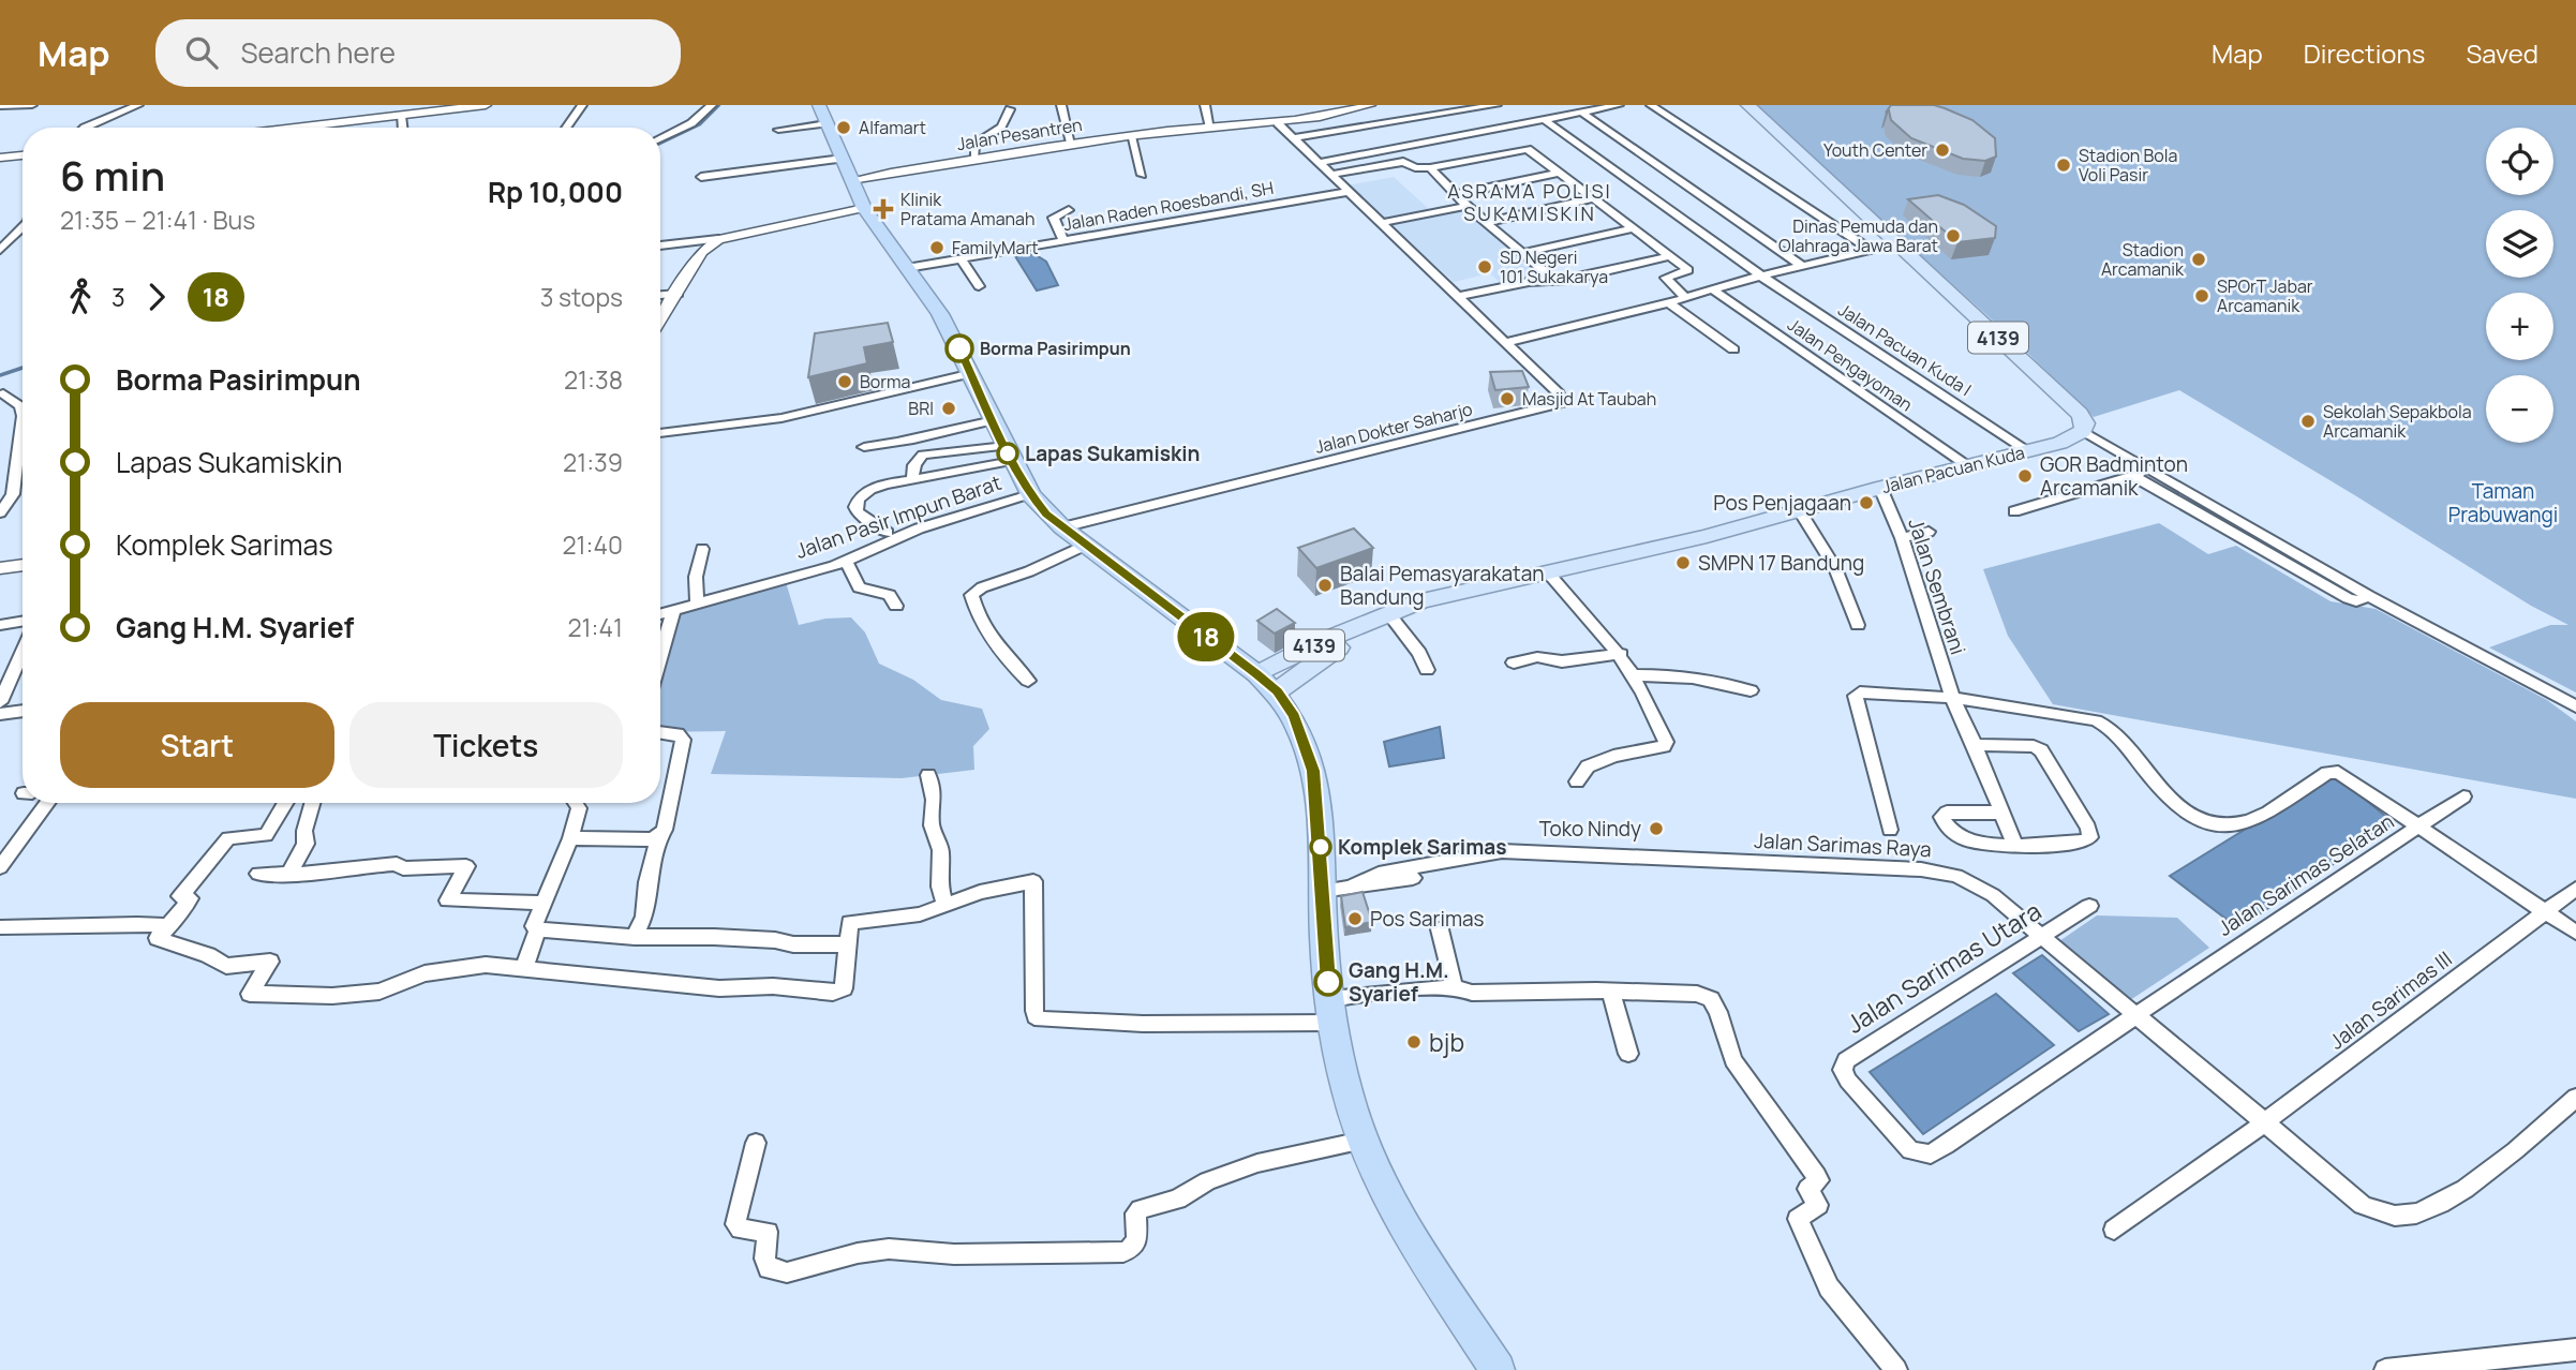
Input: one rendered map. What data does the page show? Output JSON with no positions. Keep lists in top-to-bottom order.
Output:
{
  "streets": {
    "main road": ["4139", "Jalan Pacuan Kuda"],
    "street": [
      "Jalan Pesantren",
      "Jalan Raden Roesbandi, SH",
      "Jalan Pacuan Kuda I",
      "Jalan Pengayoman",
      "Jalan Dokter Saharjo",
      "Jalan Pasir Impun Barat",
      "Jalan Sembrani",
      "Jalan Sarimas Raya",
      "Jalan Sarimas Selatan",
      "Jalan Sarimas Utara",
      "Jalan Sarimas III"
    ]
  },
  "crossings": [
    ["Jalan Pesantren", "Jalan Dokter Saharjo"],
    ["Jalan Raden Roesbandi, SH", "Jalan Dokter Saharjo"],
    ["4139", "Jalan Pacuan Kuda"],
    ["Jalan Pacuan Kuda I", "Jalan Pacuan Kuda"],
    ["Jalan Pengayoman", "Jalan Pacuan Kuda"],
    ["Jalan Pacuan Kuda", "Jalan Sembrani"],
    ["Jalan Sarimas Raya", "Jalan Sarimas Selatan"],
    ["Jalan Sarimas Raya", "Jalan Sarimas Utara"],
    ["Jalan Sarimas Raya", "Jalan Sarimas III"],
    ["Jalan Sarimas Selatan", "Jalan Sarimas Utara"],
    ["Jalan Sarimas Selatan", "Jalan Sarimas III"]
  ],
  "districts": ["ASRAMA POLISI SUKAMISKIN"],
  "parks": ["Taman Prabuwangi"],
  "places": {
    "other": [
      "Alfamart",
      "Youth Center",
      "Stadion Bola Voli Pasir",
      "Dinas Pemuda dan Olahraga Jawa Barat",
      "FamilyMart",
      "Stadion Arcamanik",
      "SD Negeri 101 Sukakarya",
      "SPOrT Jabar Arcamanik",
      "Borma Pasirimpun",
      "Borma",
      "Masjid At Taubah",
      "BRI",
      "Sekolah Sepakbola Arcamanik",
      "Lapas Sukamiskin",
      "GOR Badminton Arcamanik",
      "Pos Penjagaan",
      "SMPN 17 Bandung",
      "Balai Pemasyarakatan Bandung",
      "Toko Nindy",
      "Komplek Sarimas",
      "Pos Sarimas",
      "Gang H.M. Syarief",
      "bjb"
    ],
    "health": ["Klinik Pratama Amanah"]
  },
  "lines": ["bus line 18"],
  "page": {
    "header": "Map",
    "search": "Search here",
    "nav": ["Map", "Directions", "Saved"],
    "on_map": "18",
    "map_buttons": ["+", "−"],
    "heading": ["6 min", "21:35 – 21:41 · Bus", "Rp 10,000"],
    "legs": ["3", "18", "3 stops"],
    "list": [
      {
        "name": "Borma Pasirimpun",
        "value": "21:38"
      },
      {
        "name": "Lapas Sukamiskin",
        "value": "21:39"
      },
      {
        "name": "Komplek Sarimas",
        "value": "21:40"
      },
      {
        "name": "Gang H.M. Syarief",
        "value": "21:41"
      }
    ],
    "buttons": ["Start", "Tickets"]
  }
}
